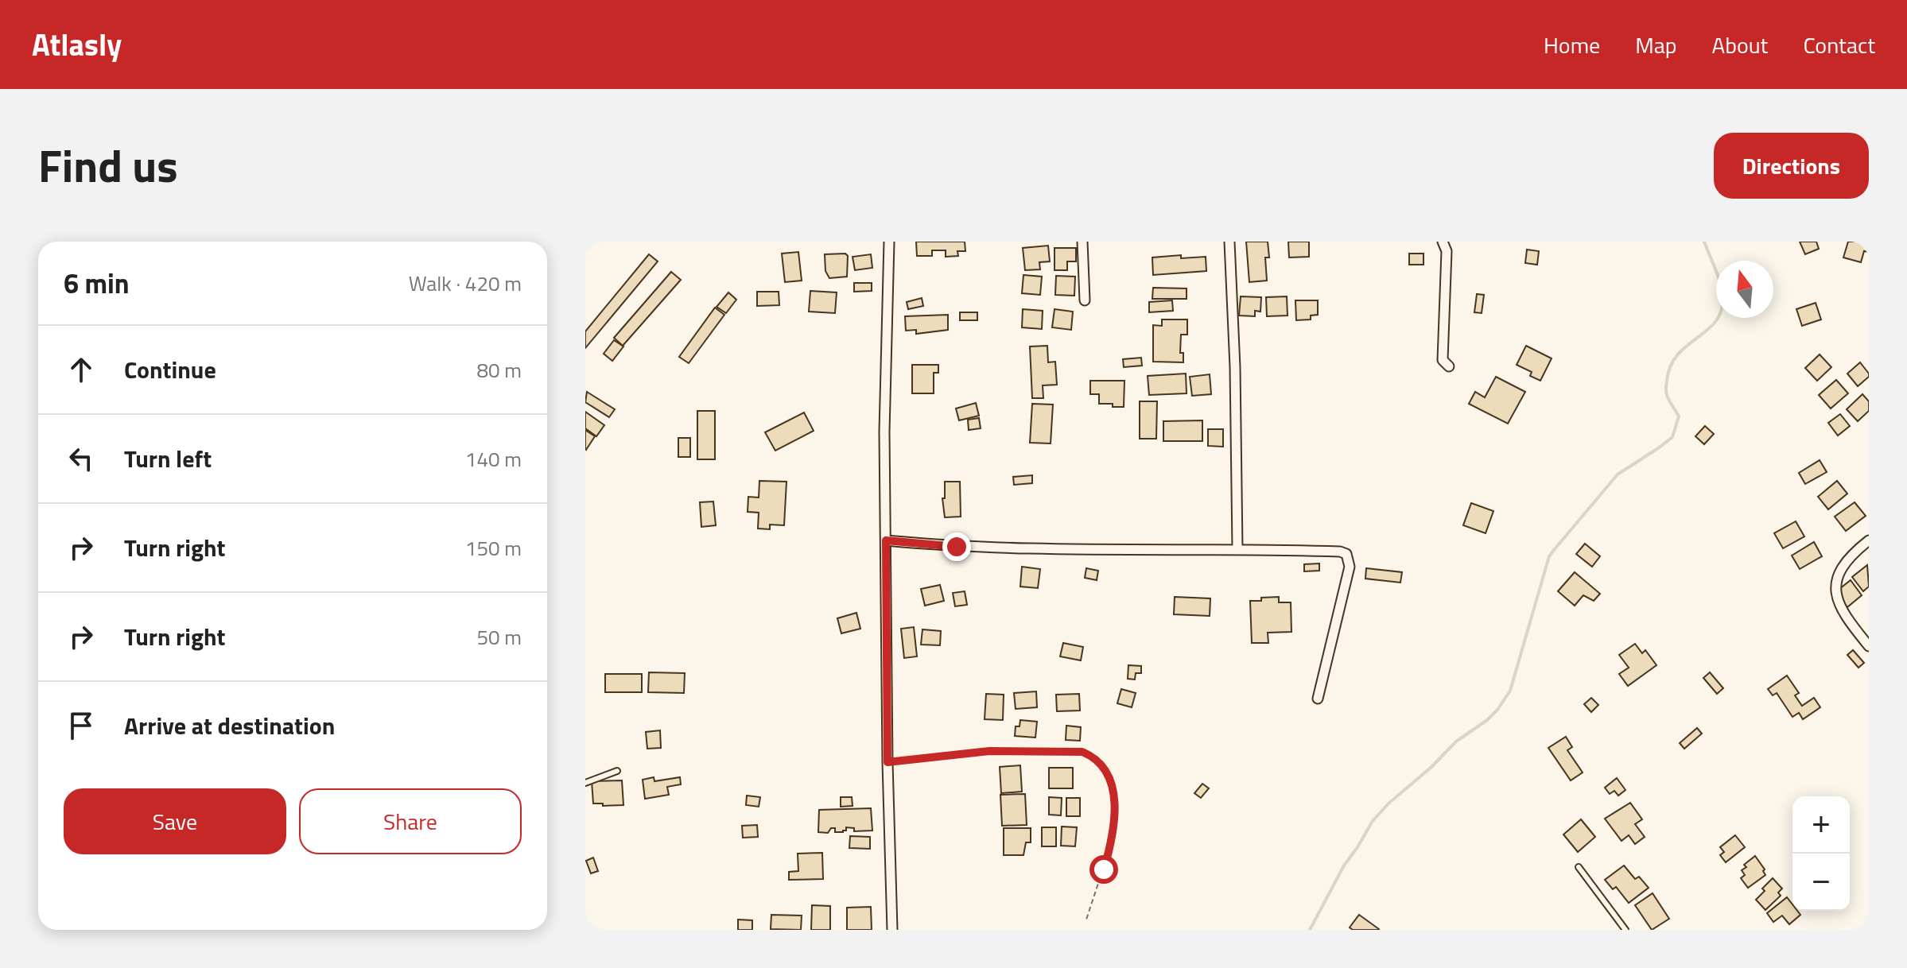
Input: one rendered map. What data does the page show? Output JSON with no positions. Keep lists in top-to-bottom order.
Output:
{
  "north": "top",
  "page": {
    "header": "Atlasly",
    "nav": [
      "Home",
      "Map",
      "About",
      "Contact"
    ],
    "title": "Find us",
    "buttons": [
      "Directions",
      ["Save", "Share"]
    ],
    "heading": ["6 min", "Walk · 420 m"],
    "list": [
      ["Continue", "80 m"],
      ["Turn left", "140 m"],
      ["Turn right", "150 m"],
      ["Turn right", "50 m"],
      "Arrive at destination"
    ],
    "map_buttons": ["+", "−"]
  }
}
